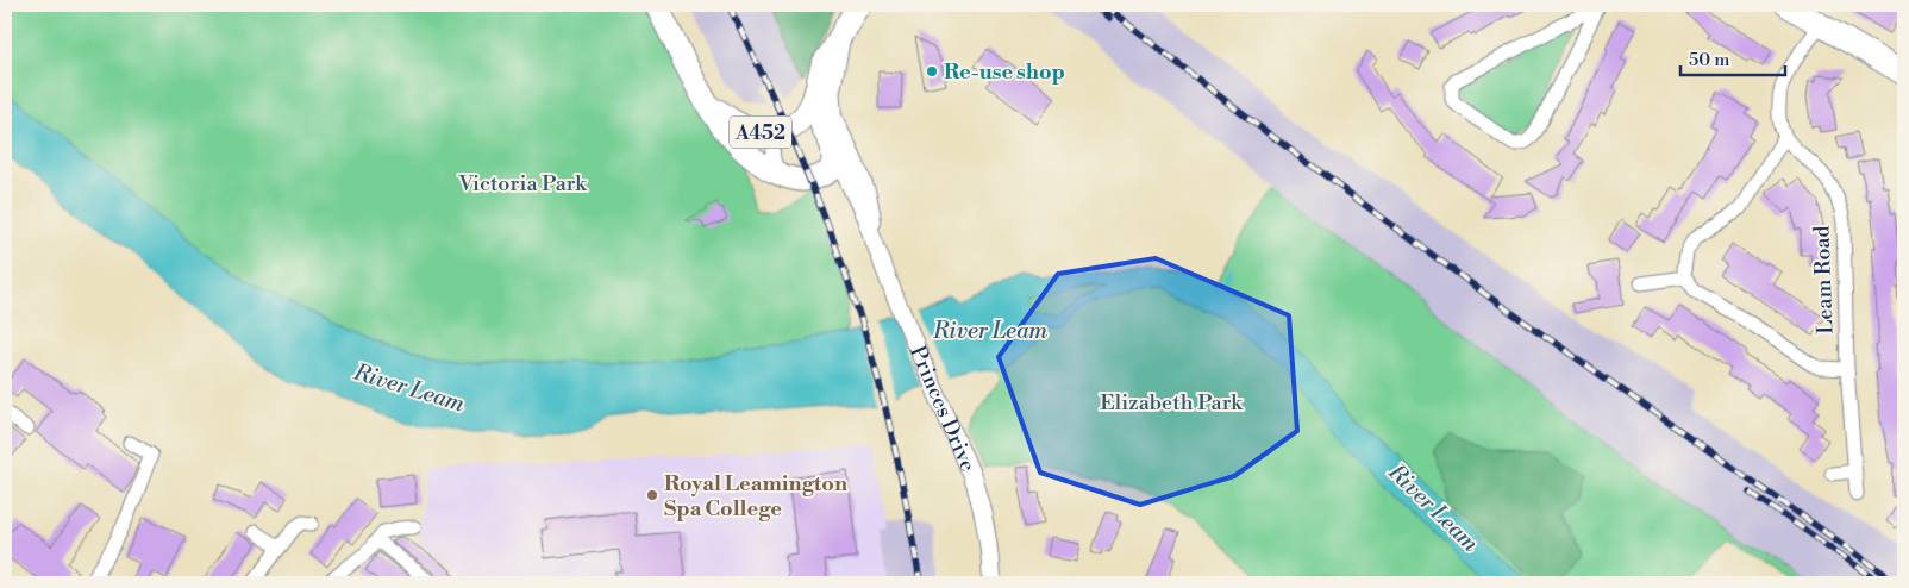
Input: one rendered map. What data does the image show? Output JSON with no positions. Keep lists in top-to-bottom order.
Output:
{
  "streets": {
    "main road": ["A452", "Princes Drive"],
    "street": ["Leam Road"]
  },
  "crossings": [
    ["A452", "Princes Drive"]
  ],
  "water": ["River Leam"],
  "parks": ["Victoria Park", "Elizabeth Park"],
  "places": ["Re-use shop", "Royal Leamington Spa College"],
  "scale_bar": "50 m"
}
